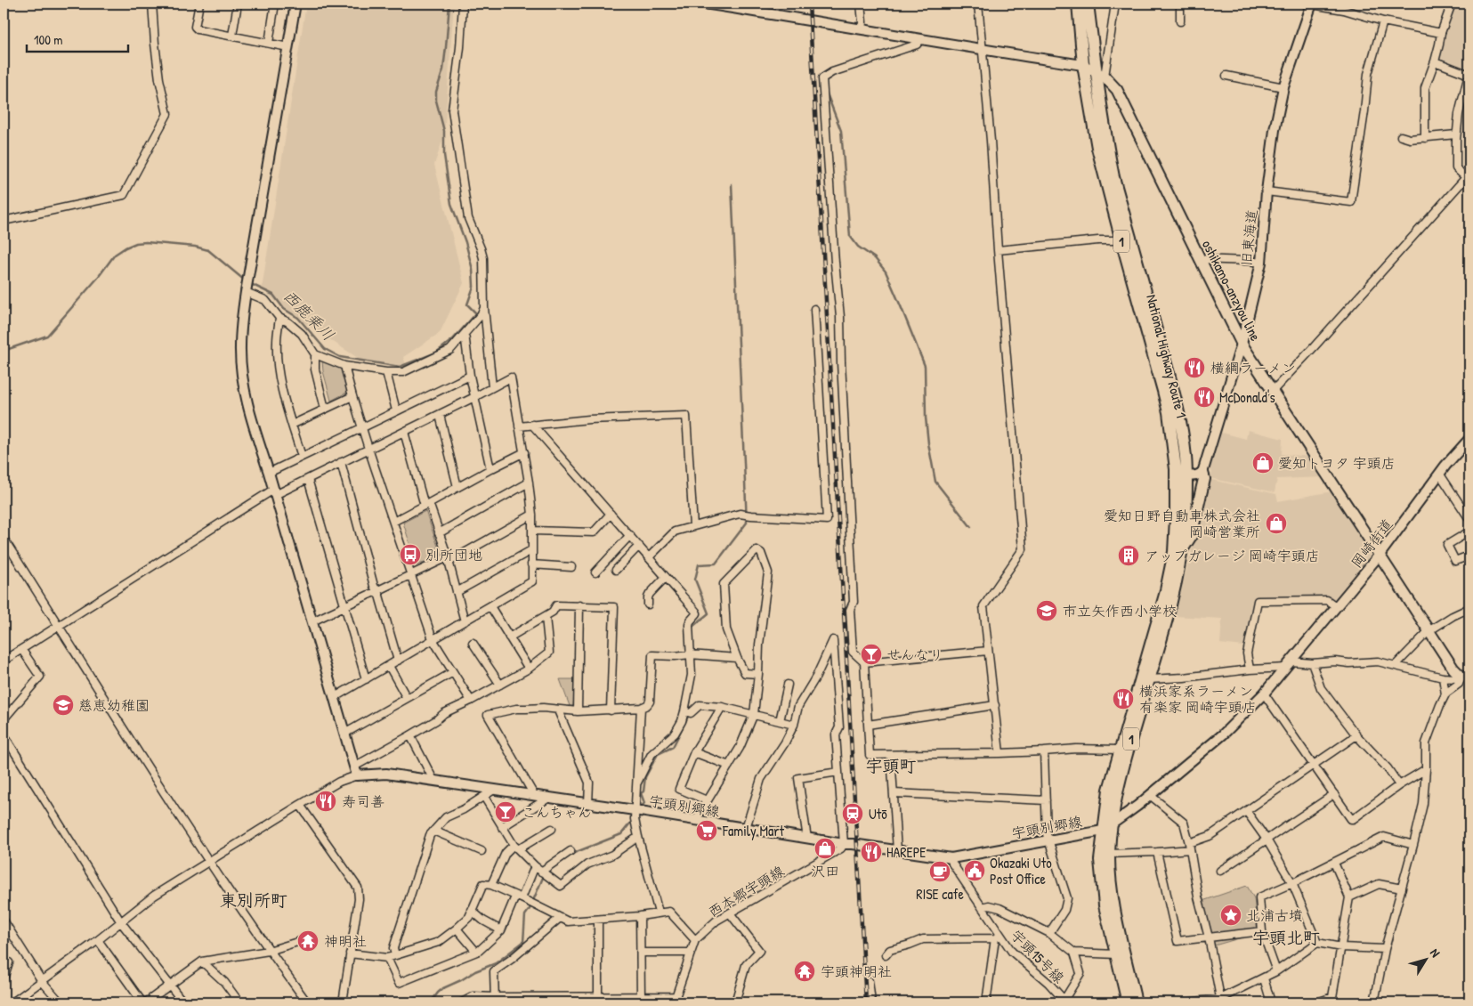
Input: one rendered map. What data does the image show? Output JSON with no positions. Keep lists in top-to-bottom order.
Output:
{
  "streets": {
    "highway": ["1", "National Highway Route 1"],
    "main road": ["oshikamo-anzyou line"],
    "street": [
      "旧東海道",
      "岡崎街道",
      "宇頭別郷線",
      "西本郷宇頭線",
      "宇頭15号線"
    ]
  },
  "crossings": [
    ["旧東海道", "oshikamo-anzyou line"],
    ["oshikamo-anzyou line", "National Highway Route 1"],
    ["oshikamo-anzyou line", "岡崎街道"],
    ["National Highway Route 1", "岡崎街道"],
    ["National Highway Route 1", "宇頭別郷線"],
    ["岡崎街道", "宇頭別郷線"],
    ["宇頭別郷線", "西本郷宇頭線"],
    ["宇頭別郷線", "宇頭15号線"]
  ],
  "districts": ["宇頭町", "東別所町", "宇頭北町"],
  "water": ["西鹿乗川"],
  "places": {
    "restaurant": [
      "横綱ラーメン",
      "McDonald's",
      "横浜家系ラーメン 有楽家 岡崎宇頭店",
      "寿司善",
      "HAREPE"
    ],
    "shop": ["愛知トヨタ 宇頭店", "愛知日野自動車株式会社 岡崎営業所", "沢田"],
    "bus stop": ["別所団地"],
    "building": ["アップガレージ 岡崎宇頭店"],
    "school or university": ["市立矢作西小学校", "慈恵幼稚園"],
    "bar": ["せんなり", "こんちゃん"],
    "station": ["Utō"],
    "supermarket": ["Family Mart"],
    "public building": ["Okazaki Uto Post Office"],
    "cafe": ["RISE cafe"],
    "place": ["北浦古墳"],
    "temple": ["神明社", "宇頭神明社"]
  },
  "scale_bar": "100 m",
  "north": "top right"
}
